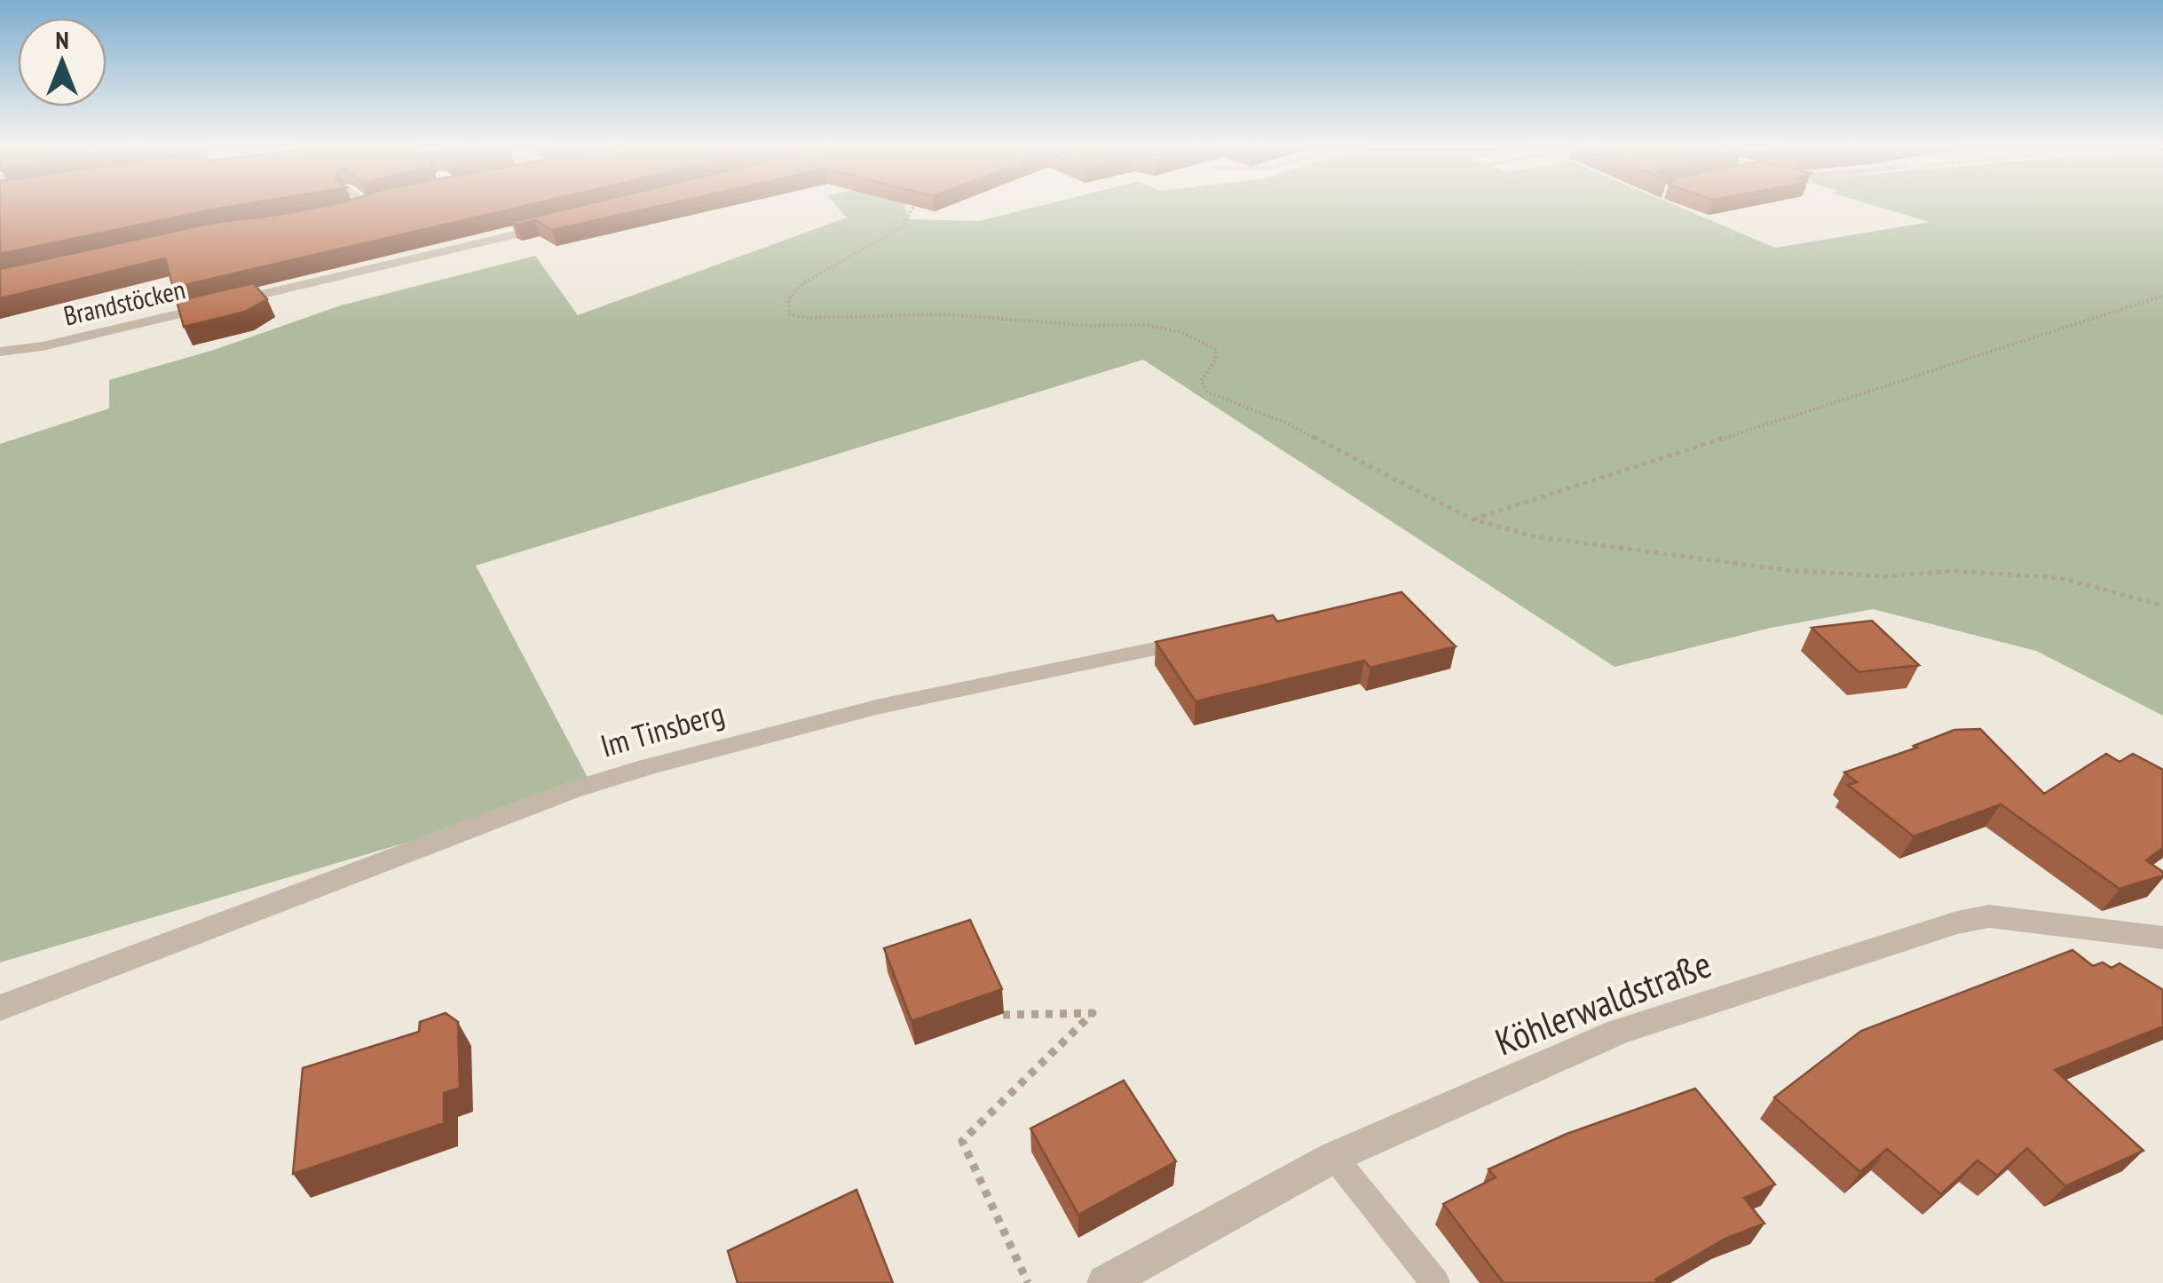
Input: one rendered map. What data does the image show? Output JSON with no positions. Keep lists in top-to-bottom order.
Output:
{
  "streets": {
    "street": ["Brandstöcken", "Im Tinsberg", "Köhlerwaldstraße"]
  },
  "north": "top"
}
